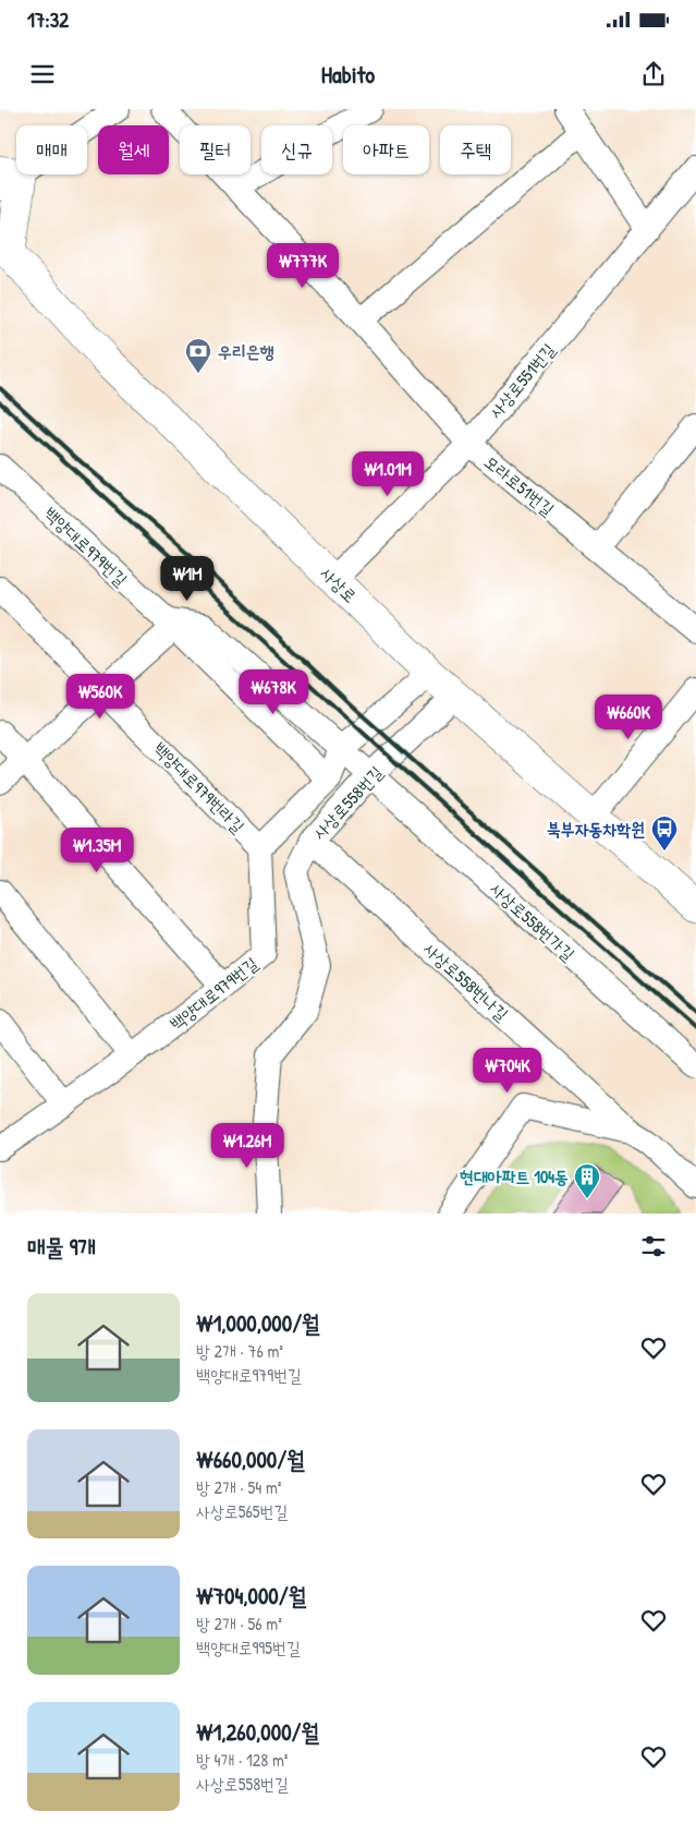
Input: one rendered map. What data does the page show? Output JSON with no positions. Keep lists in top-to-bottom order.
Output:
{
  "streets": {
    "main road": ["사상로"],
    "street": [
      "사상로551번길",
      "모라로51번길",
      "백양대로979번길",
      "백양대로979번라길",
      "사상로558번길",
      "사상로558번가길",
      "사상로558번나길"
    ]
  },
  "crossings": [
    ["사상로551번길", "모라로51번길"],
    ["사상로551번길", "사상로"],
    ["백양대로979번길", "백양대로979번라길"],
    ["백양대로979번길", "사상로558번가길"],
    ["사상로", "사상로558번길"],
    ["사상로558번길", "사상로558번가길"],
    ["사상로558번길", "사상로558번나길"]
  ],
  "places": {
    "bank": ["우리은행"],
    "bus stop": ["북부자동차학원"],
    "building": ["현대아파트 104동"]
  },
  "page": {
    "status": "17:32",
    "header": "Habito",
    "chip": [
      "매매",
      "월세",
      "필터",
      "신규",
      "아파트",
      "주택"
    ],
    "price": [
      "₩777K",
      "₩1.01M",
      "₩1M",
      "₩678K",
      "₩560K",
      "₩660K",
      "₩1.35M",
      "₩704K",
      "₩1.26M"
    ],
    "heading": "매물 9개",
    "list": [
      {
        "name": "₩1,000,000/월",
        "note": "방 2개 · 76 m² · 백양대로979번길"
      },
      {
        "name": "₩660,000/월",
        "note": "방 2개 · 54 m² · 사상로565번길"
      },
      {
        "name": "₩704,000/월",
        "note": "방 2개 · 56 m² · 백양대로995번길"
      },
      {
        "name": "₩1,260,000/월",
        "note": "방 4개 · 128 m² · 사상로558번길"
      }
    ]
  }
}
